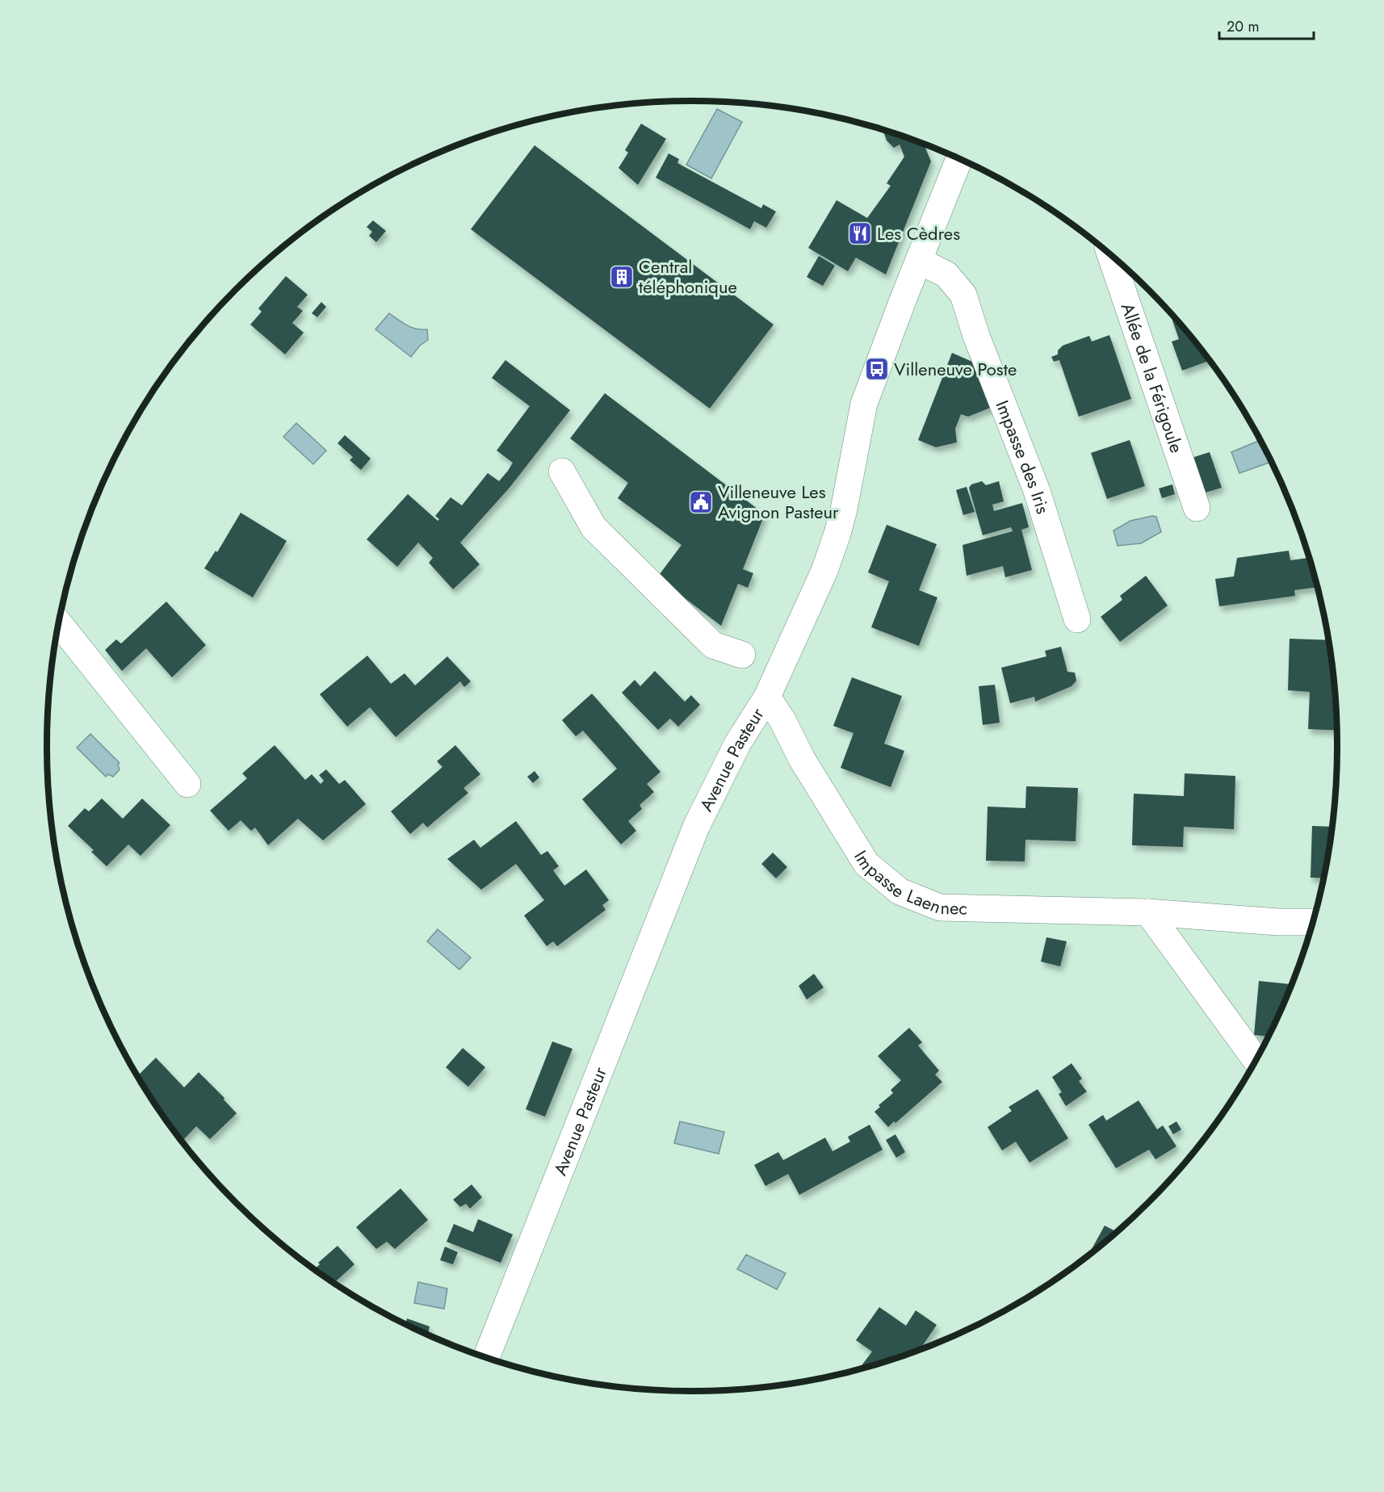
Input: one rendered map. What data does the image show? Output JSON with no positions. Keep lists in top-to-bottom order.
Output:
{
  "streets": {
    "street": [
      "Allée de la Férigoule",
      "Impasse des Iris",
      "Avenue Pasteur",
      "Impasse Laennec"
    ]
  },
  "crossings": [
    ["Impasse des Iris", "Avenue Pasteur"],
    ["Avenue Pasteur", "Impasse Laennec"]
  ],
  "places": {
    "restaurant": ["Les Cèdres"],
    "building": ["Central téléphonique"],
    "bus stop": ["Villeneuve Poste"],
    "public building": ["Villeneuve Les Avignon Pasteur"]
  },
  "scale_bar": "20 m"
}
